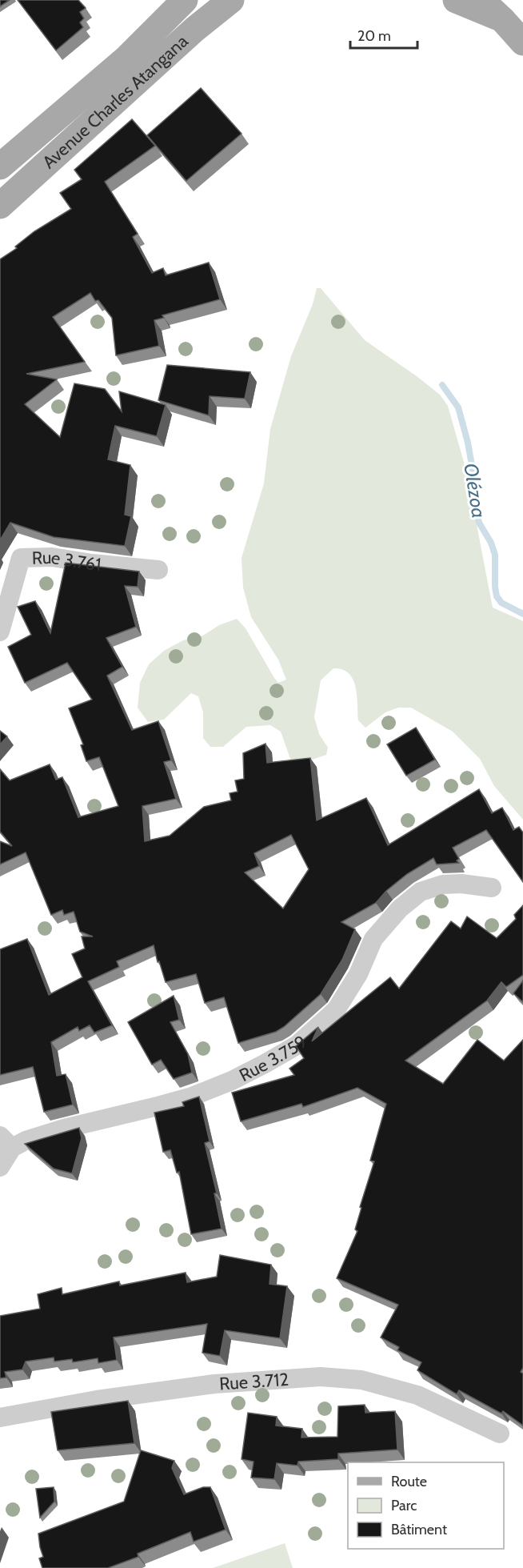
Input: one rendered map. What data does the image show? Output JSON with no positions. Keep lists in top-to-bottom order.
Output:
{
  "streets": {
    "main road": ["Avenue Charles Atangana"],
    "street": ["Rue 3.761", "Rue 3.759", "Rue 3.712"]
  },
  "water": ["Olézoa"],
  "legend": ["Route", "Parc", "Bâtiment"],
  "scale_bar": "20 m"
}
